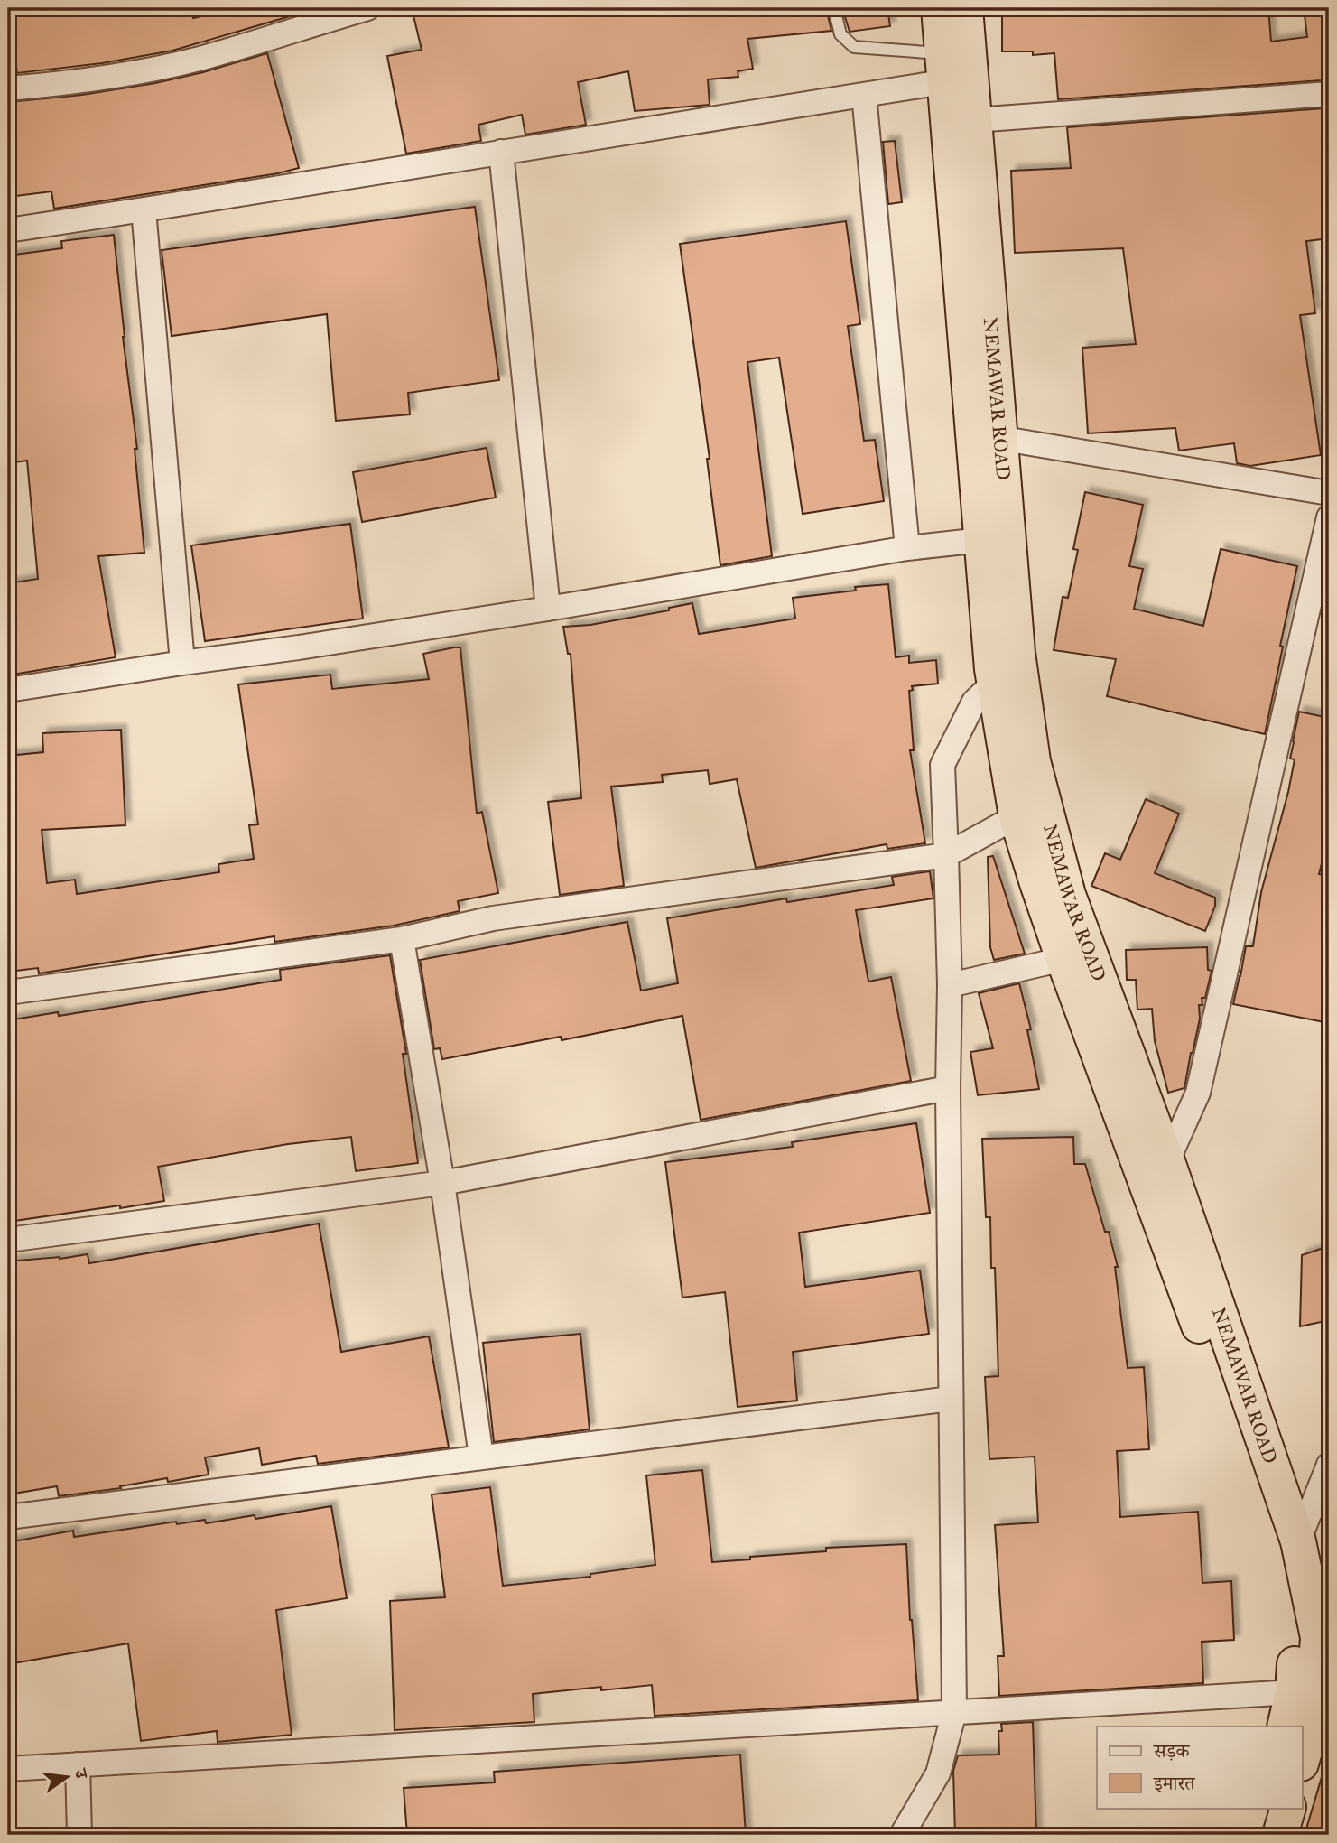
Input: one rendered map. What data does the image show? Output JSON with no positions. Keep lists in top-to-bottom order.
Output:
{
  "streets": {
    "highway": ["NEMAWAR ROAD"]
  },
  "legend": ["सड़क", "इमारत"],
  "north": "right"
}
